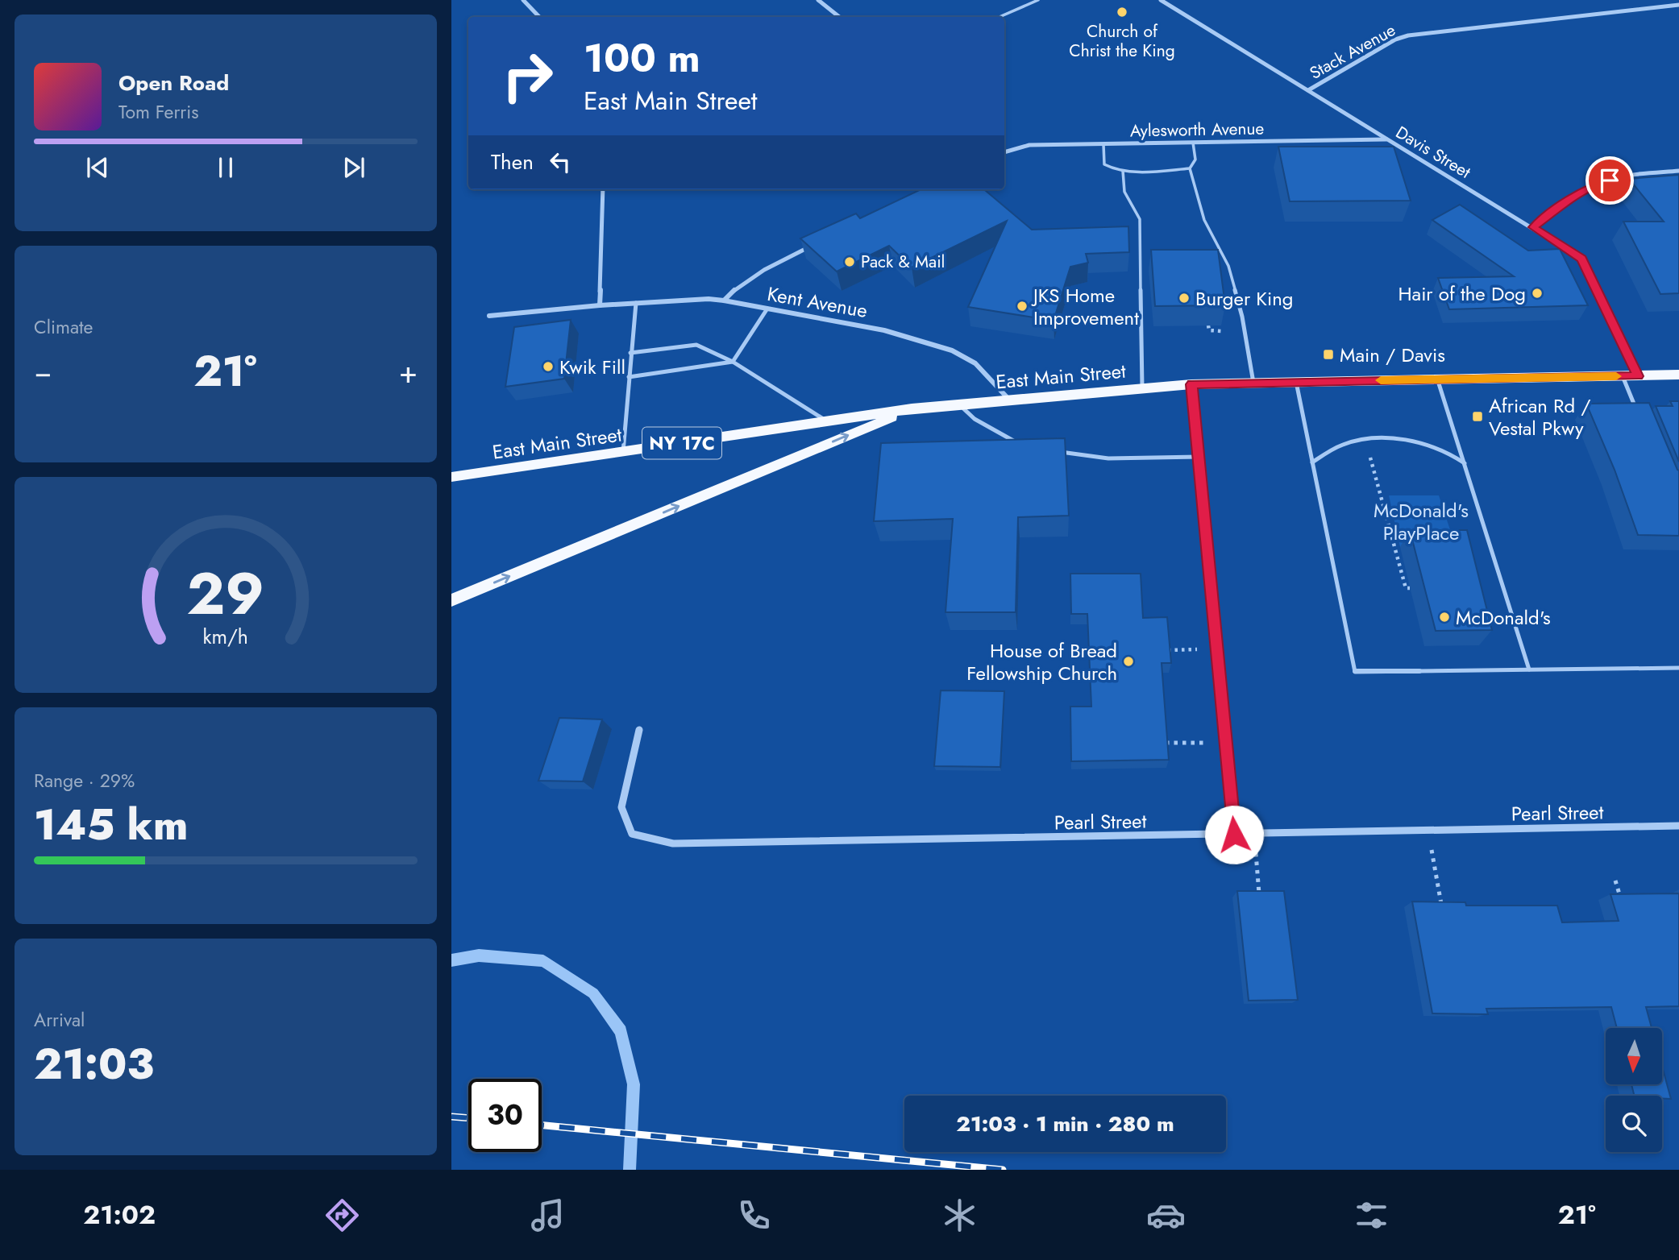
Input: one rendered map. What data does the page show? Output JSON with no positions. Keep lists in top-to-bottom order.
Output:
{
  "streets": {
    "main road": ["East Main Street", "NY 17C"],
    "street": [
      "Stack Avenue",
      "Aylesworth Avenue",
      "Davis Street",
      "Kent Avenue",
      "Pearl Street"
    ]
  },
  "crossings": [
    ["Stack Avenue", "Davis Street"],
    ["Aylesworth Avenue", "Davis Street"],
    ["Davis Street", "East Main Street"],
    ["Kent Avenue", "East Main Street"]
  ],
  "parks": ["McDonald's PlayPlace"],
  "places": {
    "other": [
      "Church of Christ the King",
      "Pack & Mail",
      "Hair of the Dog",
      "Burger King",
      "JKS Home Improvement",
      "Kwik Fill",
      "McDonald's",
      "House of Bread Fellowship Church"
    ],
    "transit": ["Main / Davis", "African Rd / Vestal Pkwy"]
  },
  "north": "bottom",
  "page": {
    "turn": ["100 m", "East Main Street"],
    "song": ["Open Road", "Tom Ferris"],
    "then": "Then",
    "tile": [
      "Climate",
      ["Range · 29%", "145 km"],
      ["Arrival", "21:03"]
    ],
    "heat": ["−", "21°", "+"],
    "limit": "30",
    "trip": "21:03 · 1 min · 280 m",
    "tabs": ["21:02", "21°"],
    "gauge": ["29", "km/h"]
  }
}
